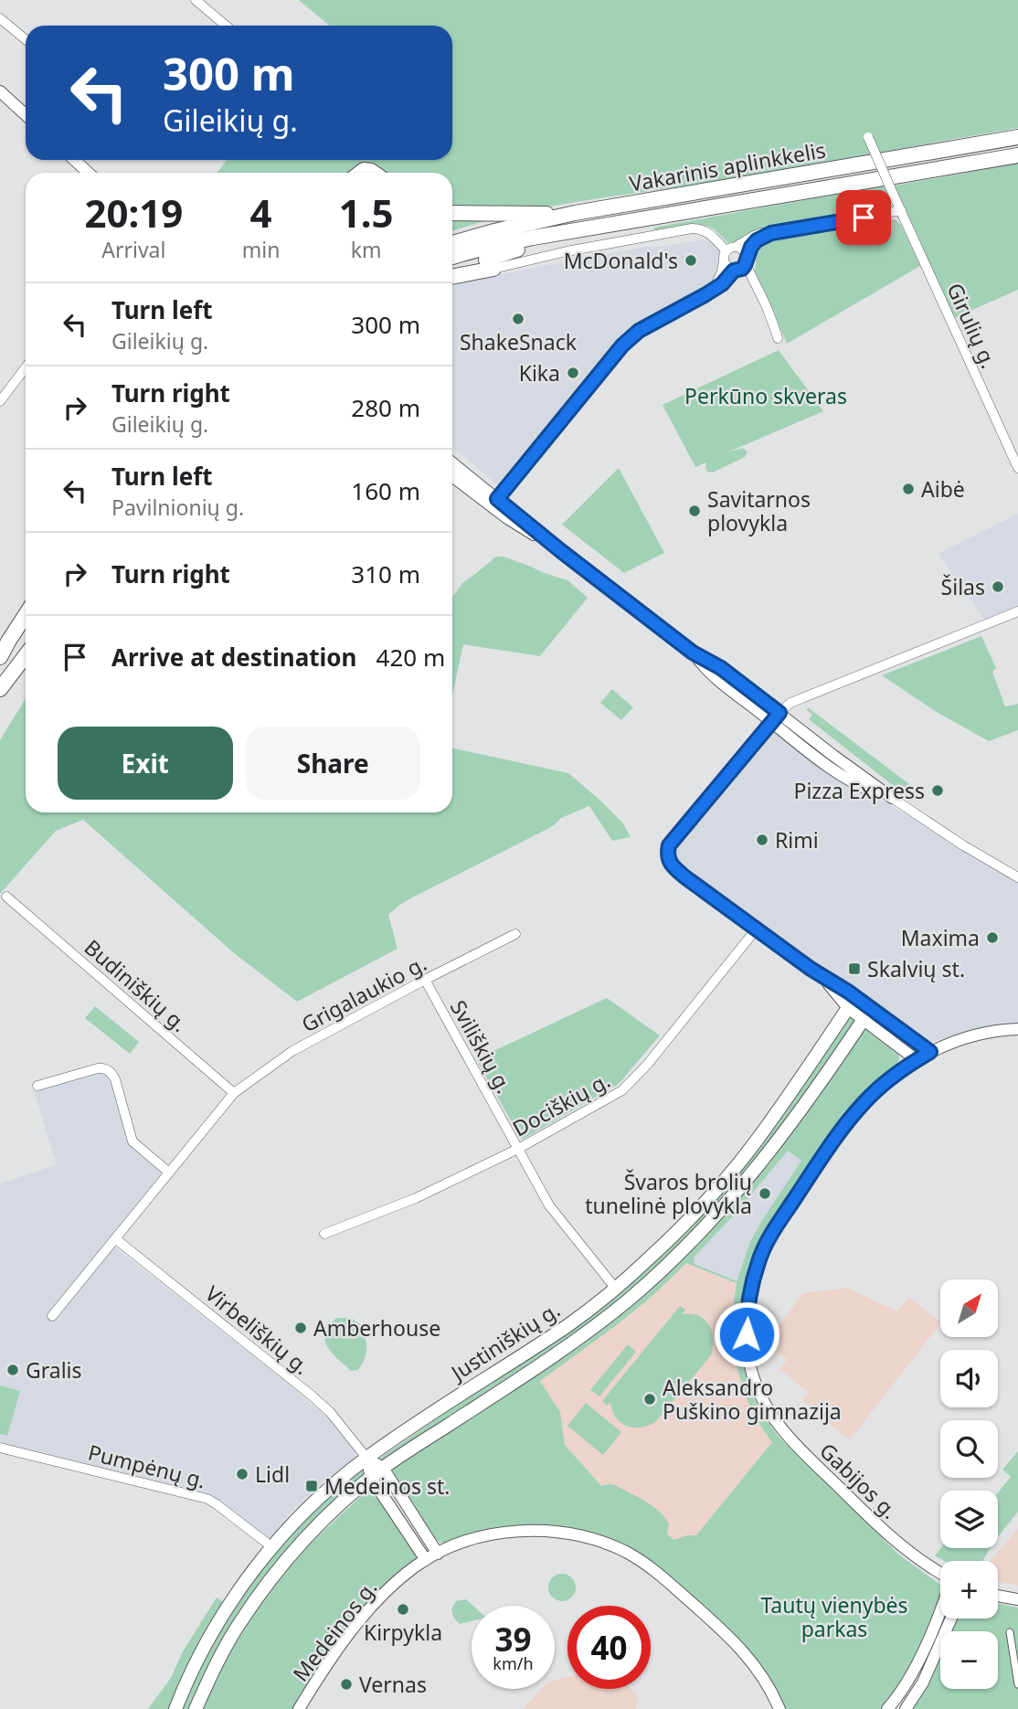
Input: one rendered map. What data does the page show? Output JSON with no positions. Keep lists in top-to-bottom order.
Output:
{
  "streets": {
    "highway": ["Vakarinis aplinkkelis"],
    "main road": ["Justiniškių g."],
    "street": [
      "Girulių g.",
      "Budiniškių g.",
      "Grigalaukio g.",
      "Sviliškių g.",
      "Dociškių g.",
      "Virbeliškių g.",
      "Pumpėnų g.",
      "Gabijos g.",
      "Medeinos g."
    ]
  },
  "crossings": [
    ["Budiniškių g.", "Grigalaukio g."],
    ["Grigalaukio g.", "Sviliškių g."],
    ["Sviliškių g.", "Dociškių g."],
    ["Sviliškių g.", "Justiniškių g."],
    ["Virbeliškių g.", "Justiniškių g."],
    ["Justiniškių g.", "Pumpėnų g."]
  ],
  "parks": ["Perkūno skveras", "Tautų vienybės parkas"],
  "places": {
    "other": [
      "McDonald's",
      "ShakeSnack",
      "Kika",
      "Aibė",
      "Savitarnos plovykla",
      "Šilas",
      "Pizza Express",
      "Rimi",
      "Maxima",
      "Švaros brolių tunelinė plovykla",
      "Amberhouse",
      "Gralis",
      "Aleksandro Puškino gimnazija",
      "Lidl",
      "Kirpykla",
      "Vernas"
    ],
    "transit": ["Skalvių st.", "Medeinos st."]
  },
  "north": "top right",
  "page": {
    "turn": ["300 m", "Gileikių g."],
    "eta": [
      "20:19",
      "Arrival",
      "4",
      "min",
      "1.5",
      "km"
    ],
    "list": [
      {
        "name": "Turn left",
        "note": "Gileikių g.",
        "value": "300 m"
      },
      {
        "name": "Turn right",
        "note": "Gileikių g.",
        "value": "280 m"
      },
      {
        "name": "Turn left",
        "note": "Pavilnionių g.",
        "value": "160 m"
      },
      {
        "name": "Turn right",
        "value": "310 m"
      },
      {
        "name": "Arrive at destination",
        "value": "420 m"
      }
    ],
    "buttons": ["Exit", "Share"],
    "map_buttons": ["+", "−"],
    "speed": "39 km/h",
    "limit": "40"
  }
}
